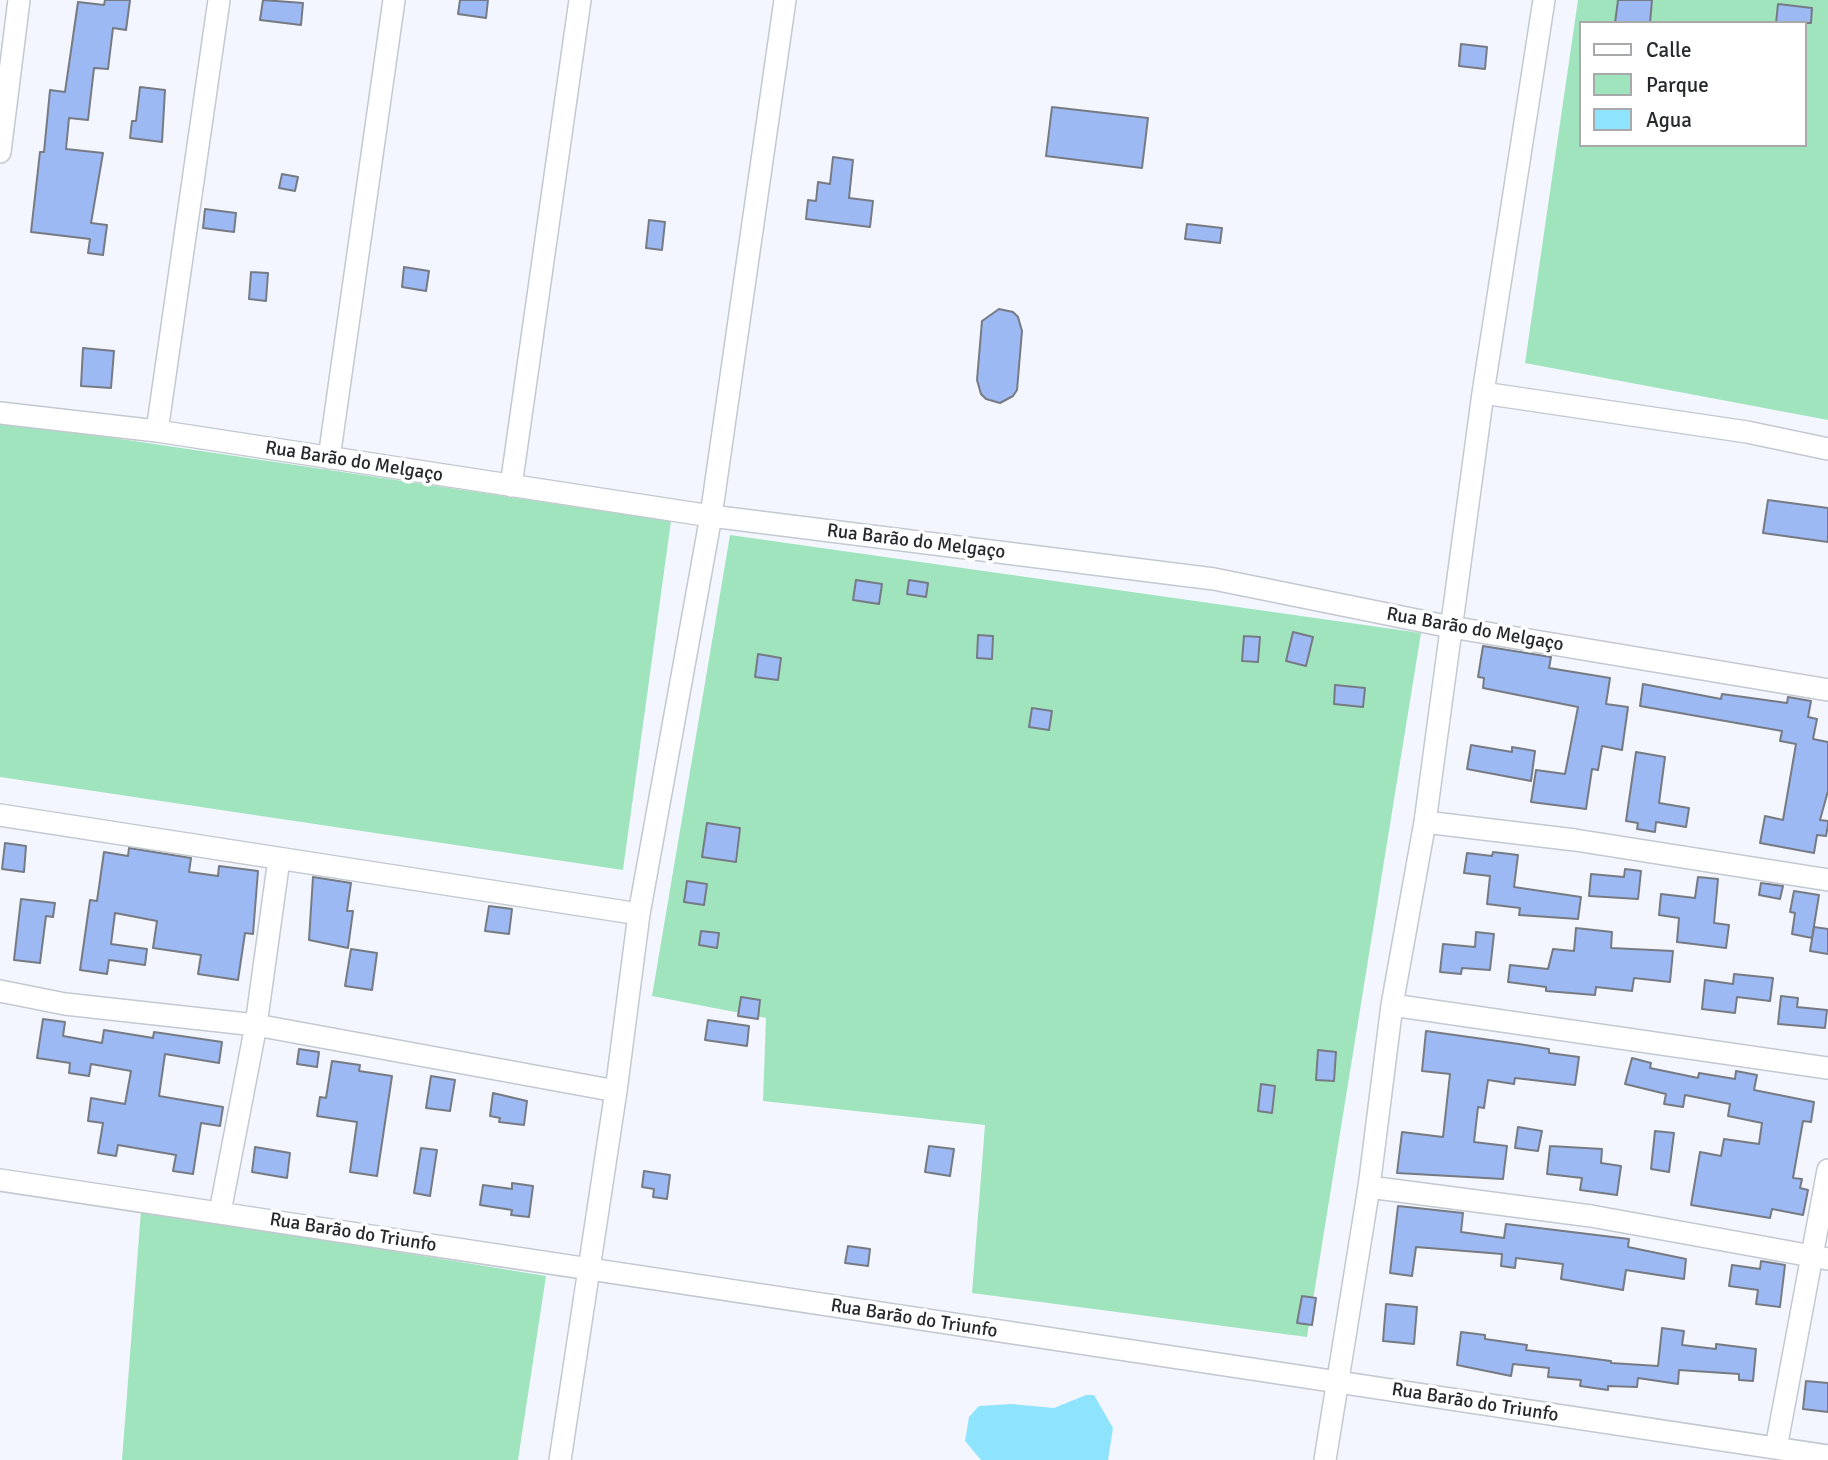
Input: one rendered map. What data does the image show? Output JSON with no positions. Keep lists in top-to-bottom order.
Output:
{
  "streets": {
    "street": ["Rua Barão do Melgaço", "Rua Barão do Triunfo"]
  },
  "legend": ["Calle", "Parque", "Agua"]
}
